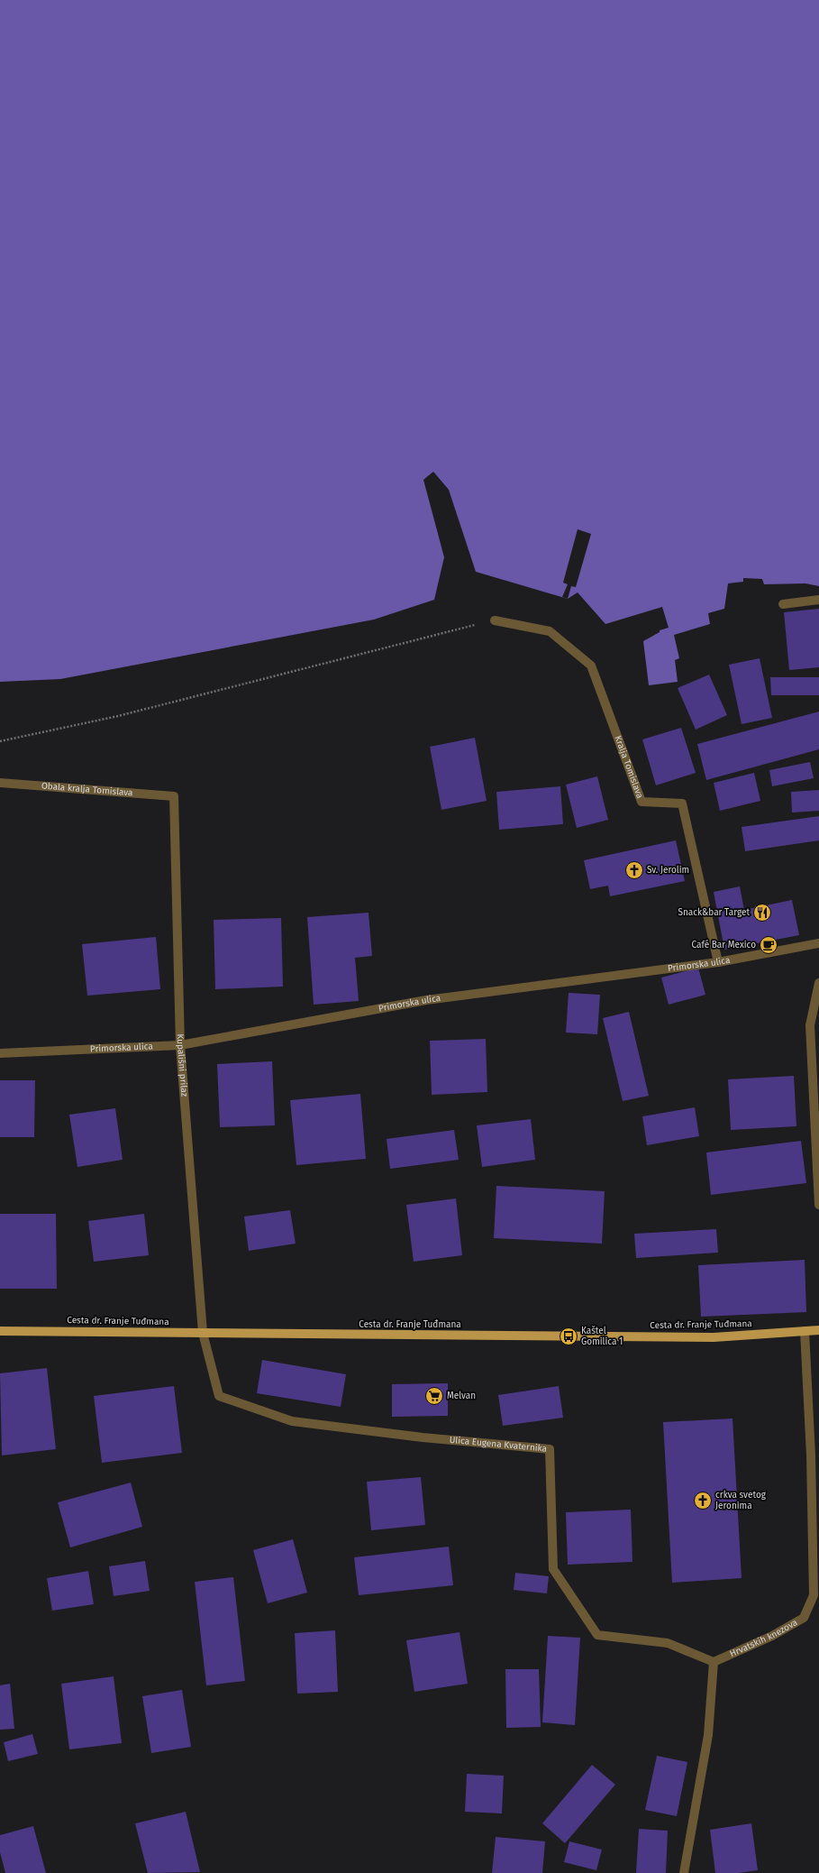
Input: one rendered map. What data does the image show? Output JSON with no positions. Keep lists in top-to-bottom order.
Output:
{
  "streets": {
    "main road": ["Cesta dr. Franje Tuđmana"],
    "street": [
      "Kralja Tomislava",
      "Obala kralja Tomislava",
      "Primorska ulica",
      "Kupališni prilaz",
      "Ulica Eugena Kvaternika",
      "Hrvatskih knezova"
    ]
  },
  "crossings": [
    ["Kralja Tomislava", "Primorska ulica"],
    ["Obala kralja Tomislava", "Kupališni prilaz"],
    ["Primorska ulica", "Kupališni prilaz"],
    ["Kupališni prilaz", "Cesta dr. Franje Tuđmana"],
    ["Kupališni prilaz", "Ulica Eugena Kvaternika"],
    ["Cesta dr. Franje Tuđmana", "Ulica Eugena Kvaternika"],
    ["Cesta dr. Franje Tuđmana", "Hrvatskih knezova"],
    ["Ulica Eugena Kvaternika", "Hrvatskih knezova"]
  ],
  "places": {
    "church": ["Sv. Jerolim", "crkva svetog Jeronima"],
    "restaurant": ["Snack&bar Target"],
    "cafe": ["Café Bar Mexico"],
    "bus stop": ["Kaštel Gomilica 1"],
    "supermarket": ["Melvan"]
  }
}
